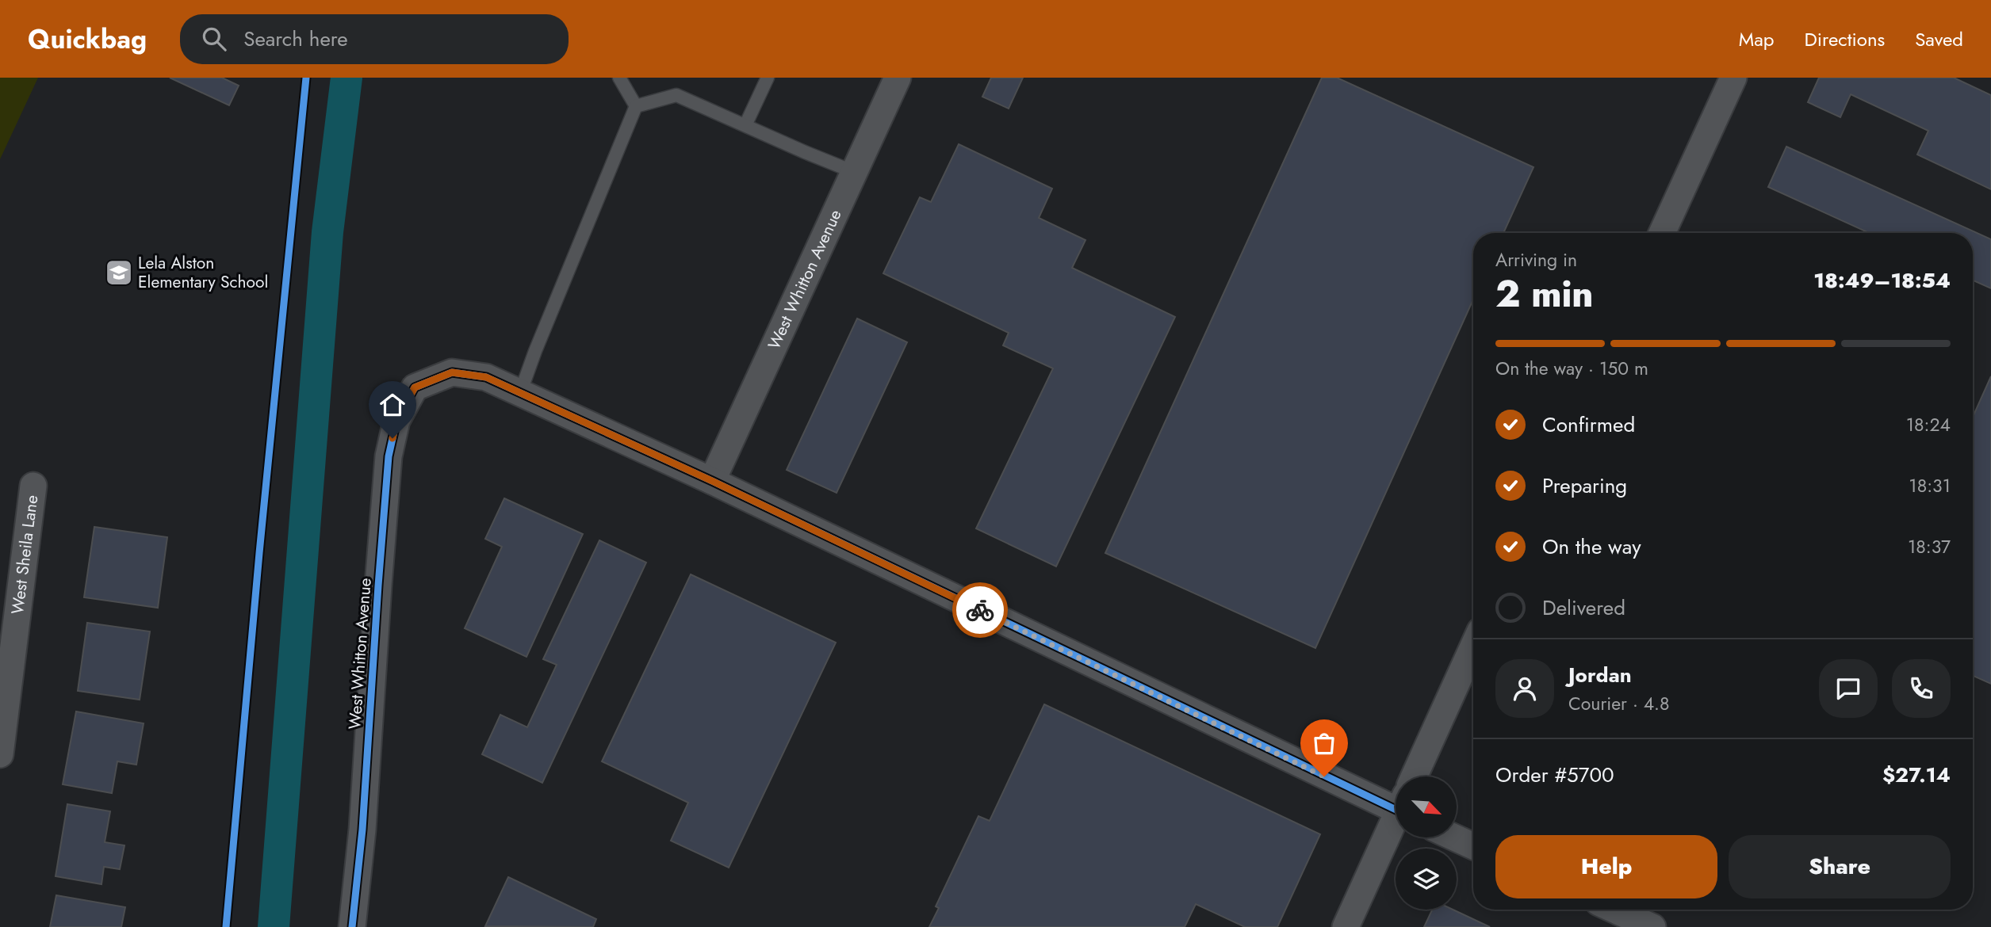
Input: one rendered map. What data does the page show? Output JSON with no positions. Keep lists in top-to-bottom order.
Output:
{
  "streets": {
    "street": ["West Whitton Avenue", "West Sheila Lane"]
  },
  "places": {
    "school or university": ["Lela Alston Elementary School"]
  },
  "north": "bottom right",
  "page": {
    "header": "Quickbag",
    "search": "Search here",
    "nav": ["Map", "Directions", "Saved"],
    "heading": ["2 min", "Arriving in", "18:49–18:54"],
    "panel": [
      "Jordan",
      "Courier · 4.8",
      "Order #5700",
      "$27.14"
    ],
    "bar": "On the way · 150 m",
    "list": [
      ["Confirmed", "18:24"],
      ["Preparing", "18:31"],
      ["On the way", "18:37"],
      "Delivered"
    ],
    "buttons": ["Help", "Share"]
  }
}
